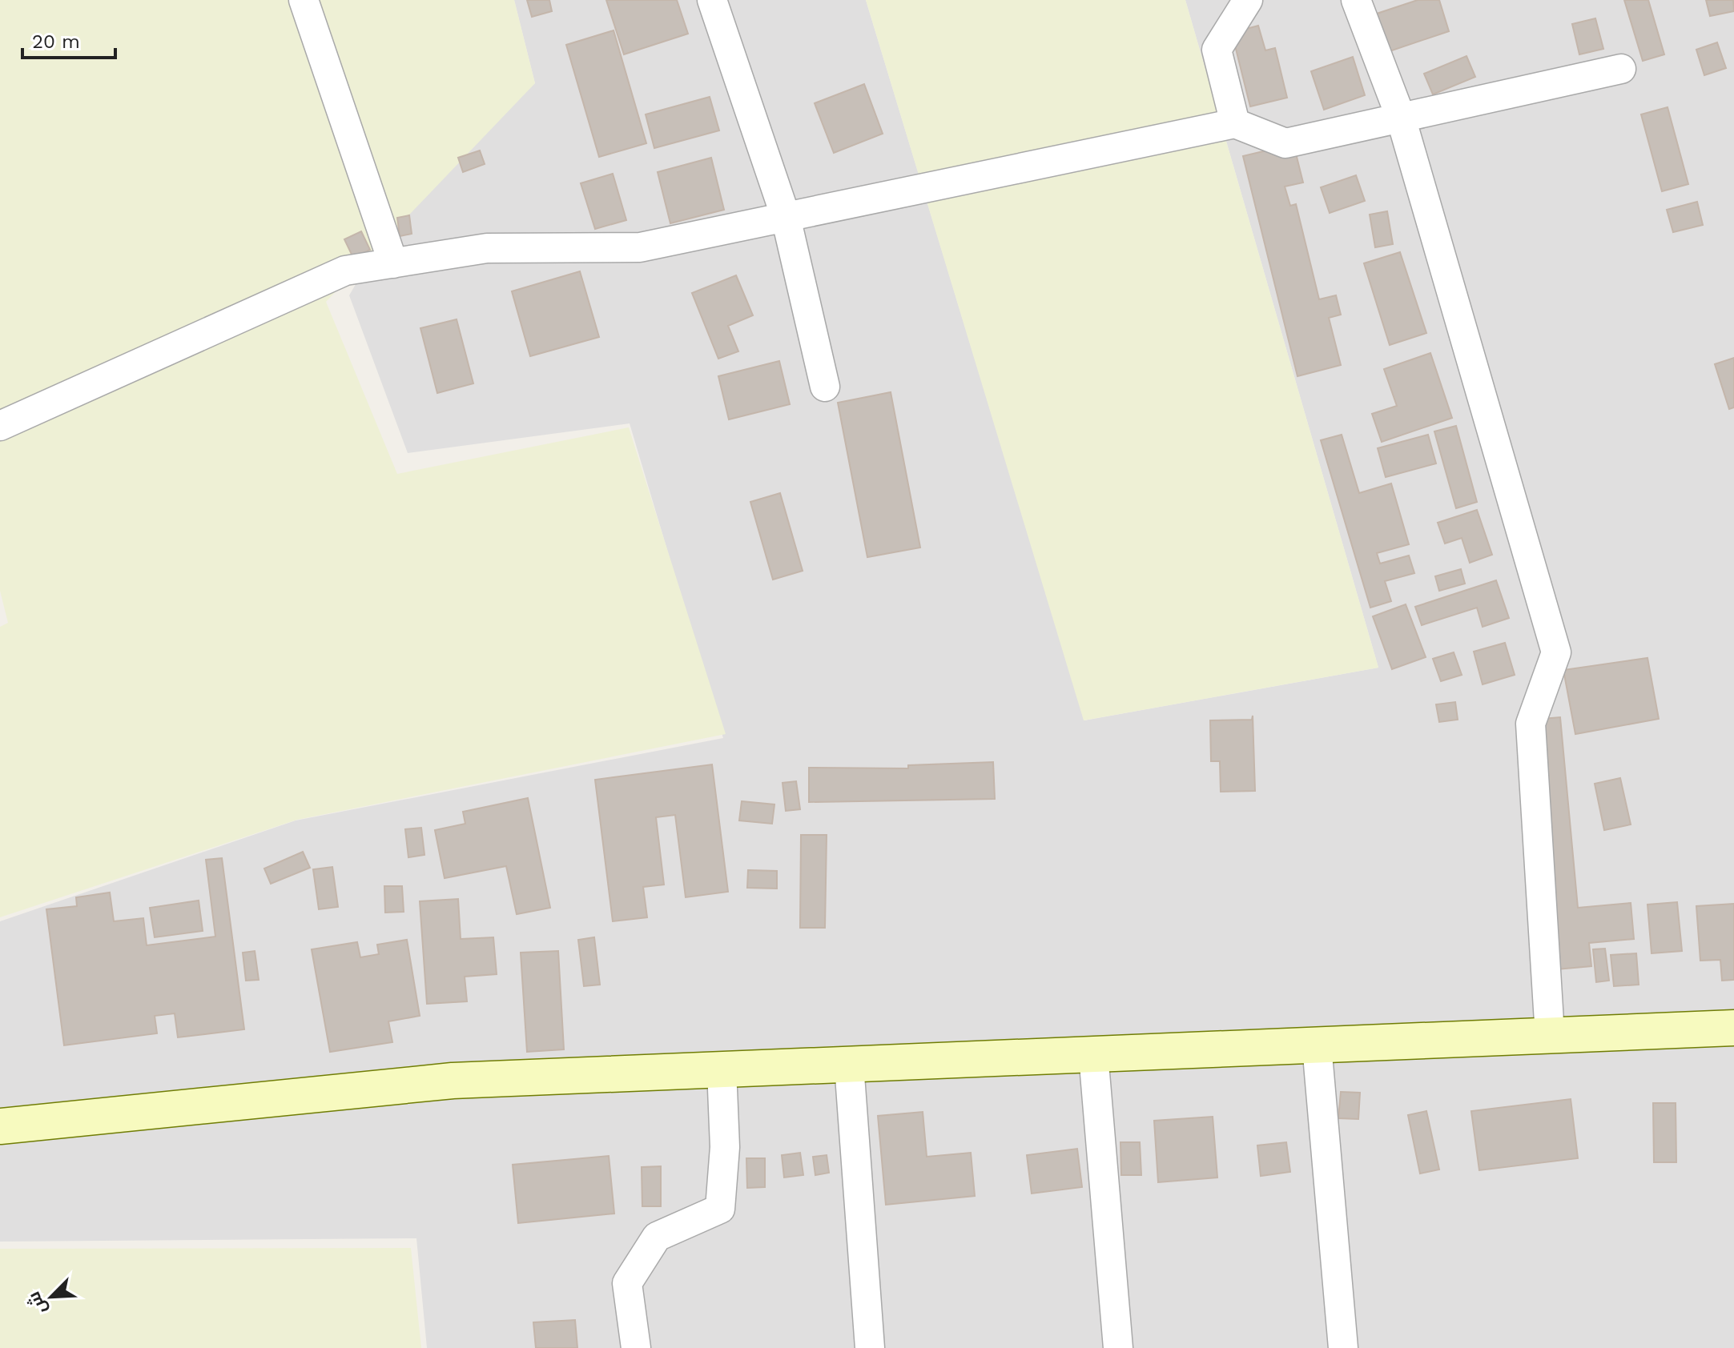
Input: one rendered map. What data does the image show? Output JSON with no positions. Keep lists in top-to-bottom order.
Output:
{
  "scale_bar": "20 m",
  "north": "bottom left"
}
